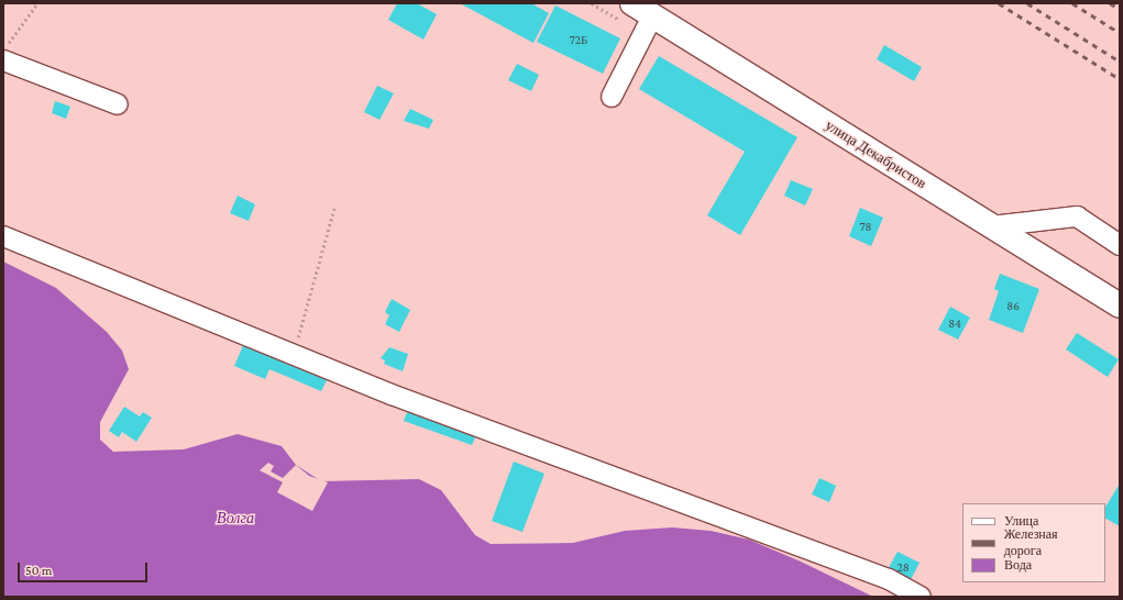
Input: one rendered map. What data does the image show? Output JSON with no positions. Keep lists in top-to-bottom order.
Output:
{
  "streets": {
    "main road": ["улица Декабристов"]
  },
  "water": ["Волга"],
  "house_numbers": [
    "72Б",
    "78",
    "86",
    "84",
    "28"
  ],
  "legend": ["Улица", "Железная дорога", "Вода"],
  "scale_bar": "50 m"
}
